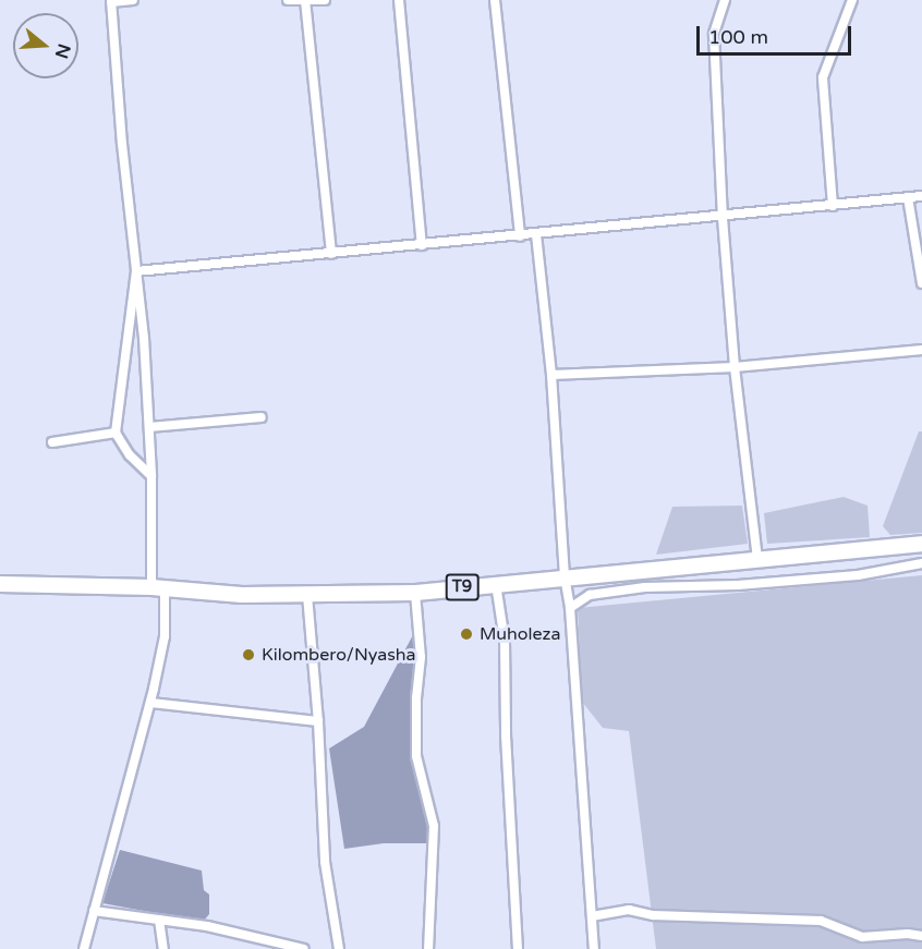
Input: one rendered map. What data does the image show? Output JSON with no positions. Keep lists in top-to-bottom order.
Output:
{
  "streets": {
    "highway": ["T9"]
  },
  "places": ["Muholeza", "Kilombero/Nyasha"],
  "scale_bar": "100 m",
  "north": "right"
}
